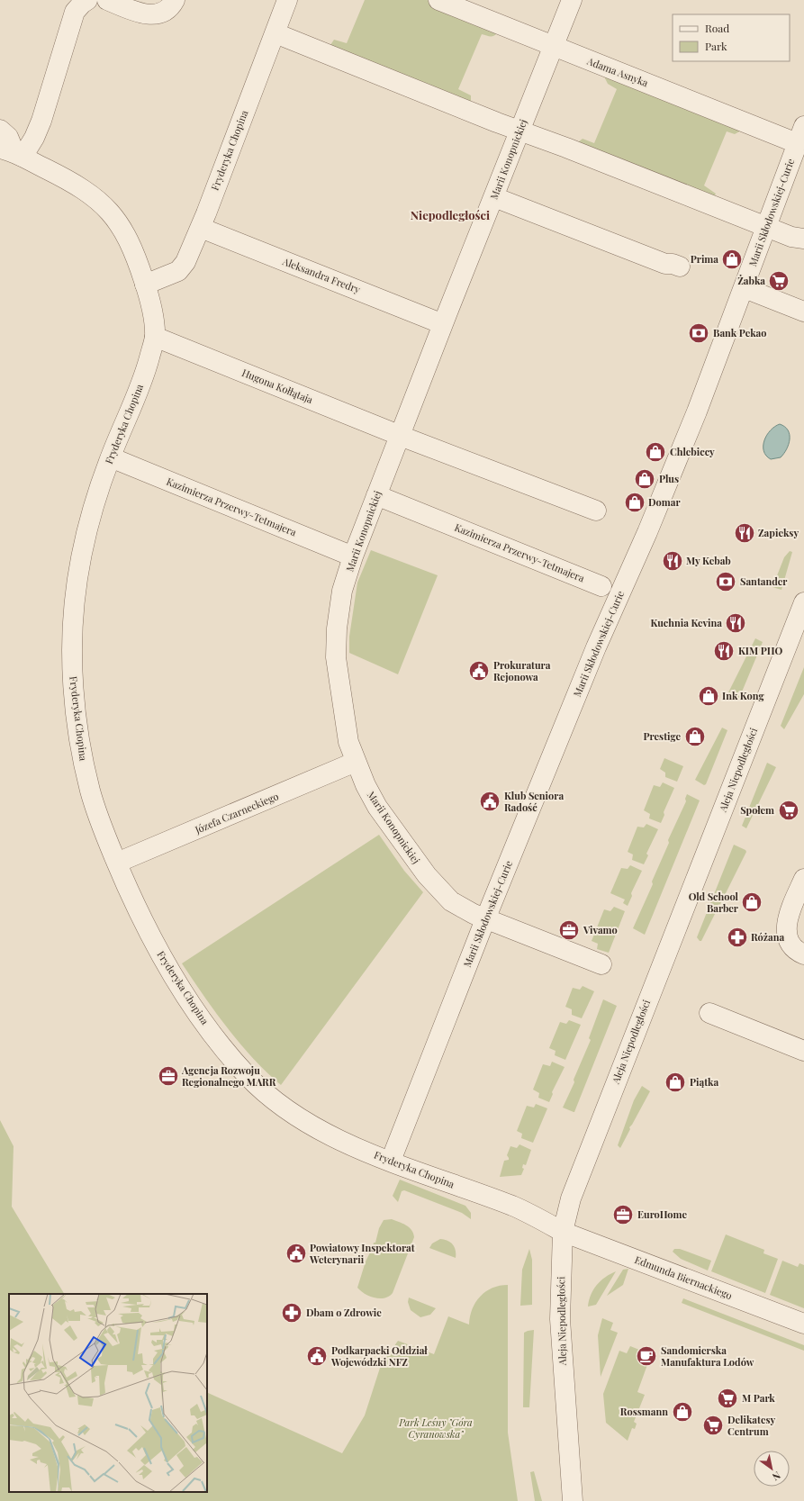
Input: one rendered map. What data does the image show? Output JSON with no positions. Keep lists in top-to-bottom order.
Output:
{
  "streets": {
    "street": [
      "Adama Asnyka",
      "Fryderyka Chopina",
      "Marii Konopnickiej",
      "Marii Skłodowskiej-Curie",
      "Aleksandra Fredry",
      "Hugona Kołłątaja",
      "Kazimierza Przerwy-Tetmajera",
      "Aleja Niepodległości",
      "Józefa Czarneckiego",
      "Edmunda Biernackiego"
    ]
  },
  "crossings": [
    ["Adama Asnyka", "Marii Konopnickiej"],
    ["Adama Asnyka", "Marii Skłodowskiej-Curie"],
    ["Fryderyka Chopina", "Marii Skłodowskiej-Curie"],
    ["Fryderyka Chopina", "Aleksandra Fredry"],
    ["Fryderyka Chopina", "Hugona Kołłątaja"],
    ["Fryderyka Chopina", "Kazimierza Przerwy-Tetmajera"],
    ["Fryderyka Chopina", "Aleja Niepodległości"],
    ["Fryderyka Chopina", "Józefa Czarneckiego"],
    ["Fryderyka Chopina", "Edmunda Biernackiego"],
    ["Marii Konopnickiej", "Marii Skłodowskiej-Curie"],
    ["Marii Konopnickiej", "Aleksandra Fredry"],
    ["Marii Konopnickiej", "Hugona Kołłątaja"],
    ["Marii Konopnickiej", "Kazimierza Przerwy-Tetmajera"],
    ["Marii Konopnickiej", "Józefa Czarneckiego"],
    ["Aleja Niepodległości", "Edmunda Biernackiego"]
  ],
  "districts": ["Niepodległości"],
  "parks": ["Park Leśny \"Góra Cyranowska\""],
  "places": {
    "shop": [
      "Prima",
      "Chlebiccy",
      "Plus",
      "Domar",
      "Ink Kong",
      "Prestige",
      "Old School Barber",
      "Piątka",
      "Rossmann"
    ],
    "supermarket": [
      "Żabka",
      "Społem",
      "M Park",
      "Delikatesy Centrum"
    ],
    "bank": ["Bank Pekao", "Santander"],
    "restaurant": [
      "Zapieksy",
      "My Kebab",
      "Kuchnia Kevina",
      "KIM PHO"
    ],
    "public building": [
      "Prokuratura Rejonowa",
      "Klub Seniora Radość",
      "Powiatowy Inspektorat Weterynarii",
      "Podkarpacki Oddział Wojewódzki NFZ"
    ],
    "office": ["Vivamo", "Agencja Rozwoju Regionalnego MARR", "EuroHome"],
    "pharmacy": ["Różana", "Dbam o Zdrowie"],
    "cafe": ["Sandomierska Manufaktura Lodów"]
  },
  "legend": ["Road", "Park"],
  "north": "bottom right"
}
